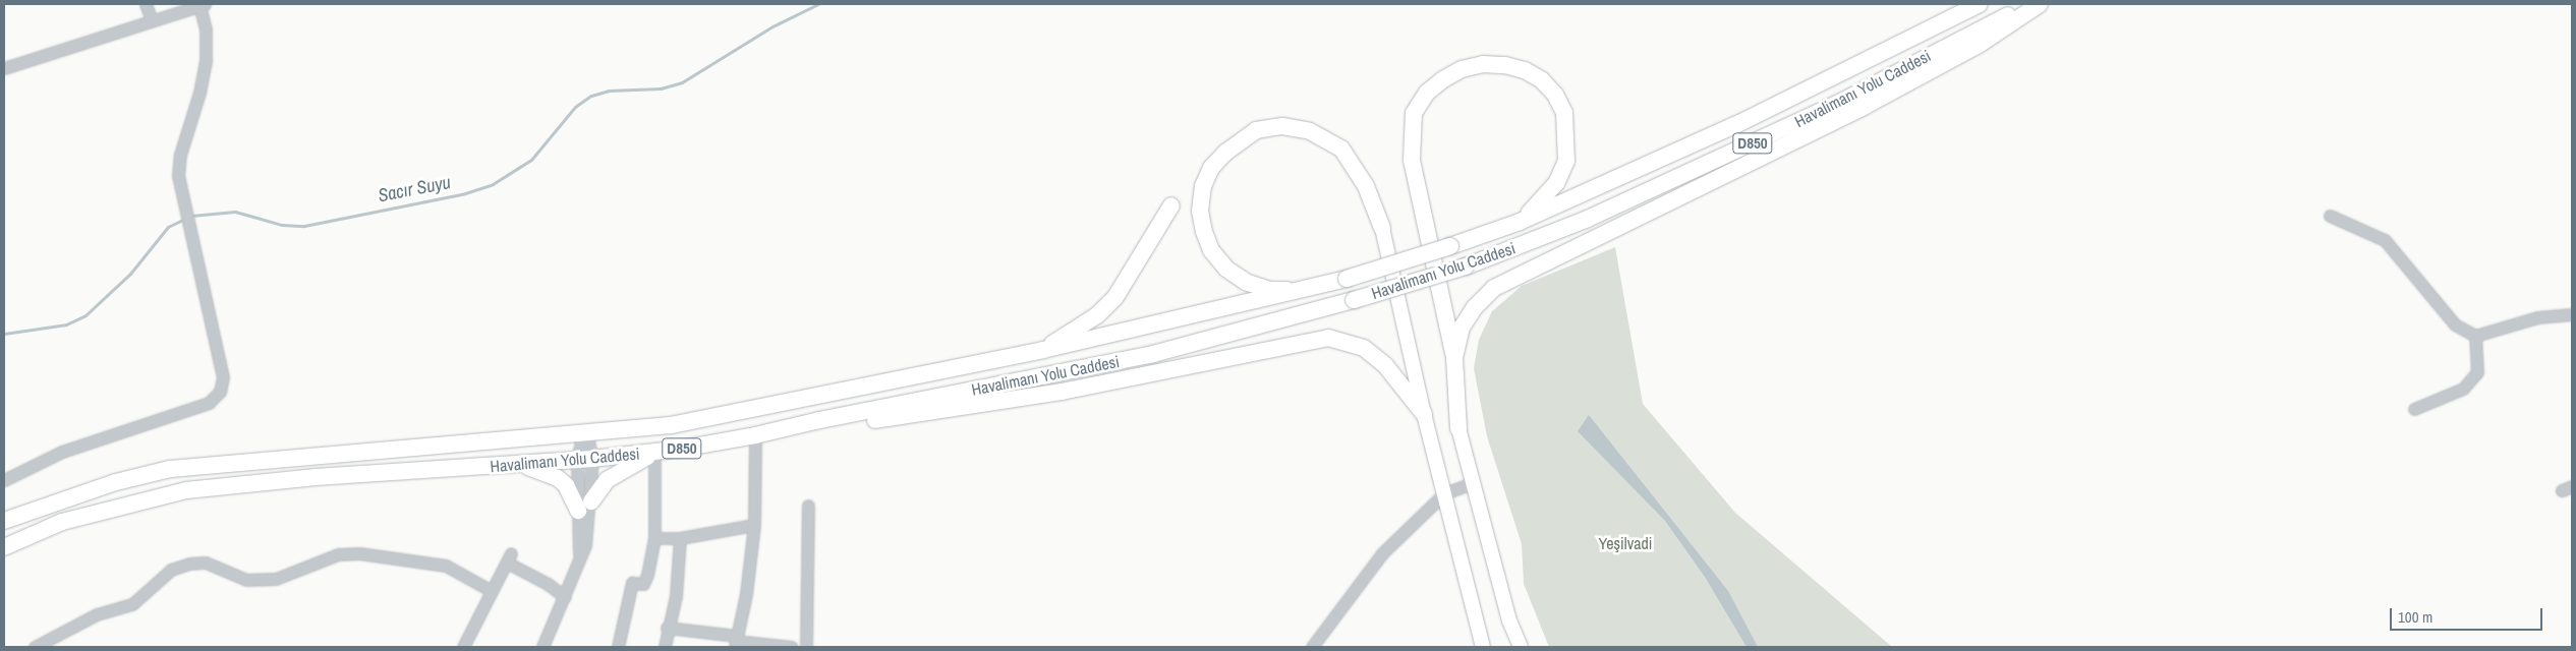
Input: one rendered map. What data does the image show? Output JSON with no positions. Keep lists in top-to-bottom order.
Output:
{
  "streets": {
    "highway": ["Havalimanı Yolu Caddesi", "D850"]
  },
  "water": ["Sacır Suyu"],
  "parks": ["Yeşilvadi"],
  "scale_bar": "100 m"
}
